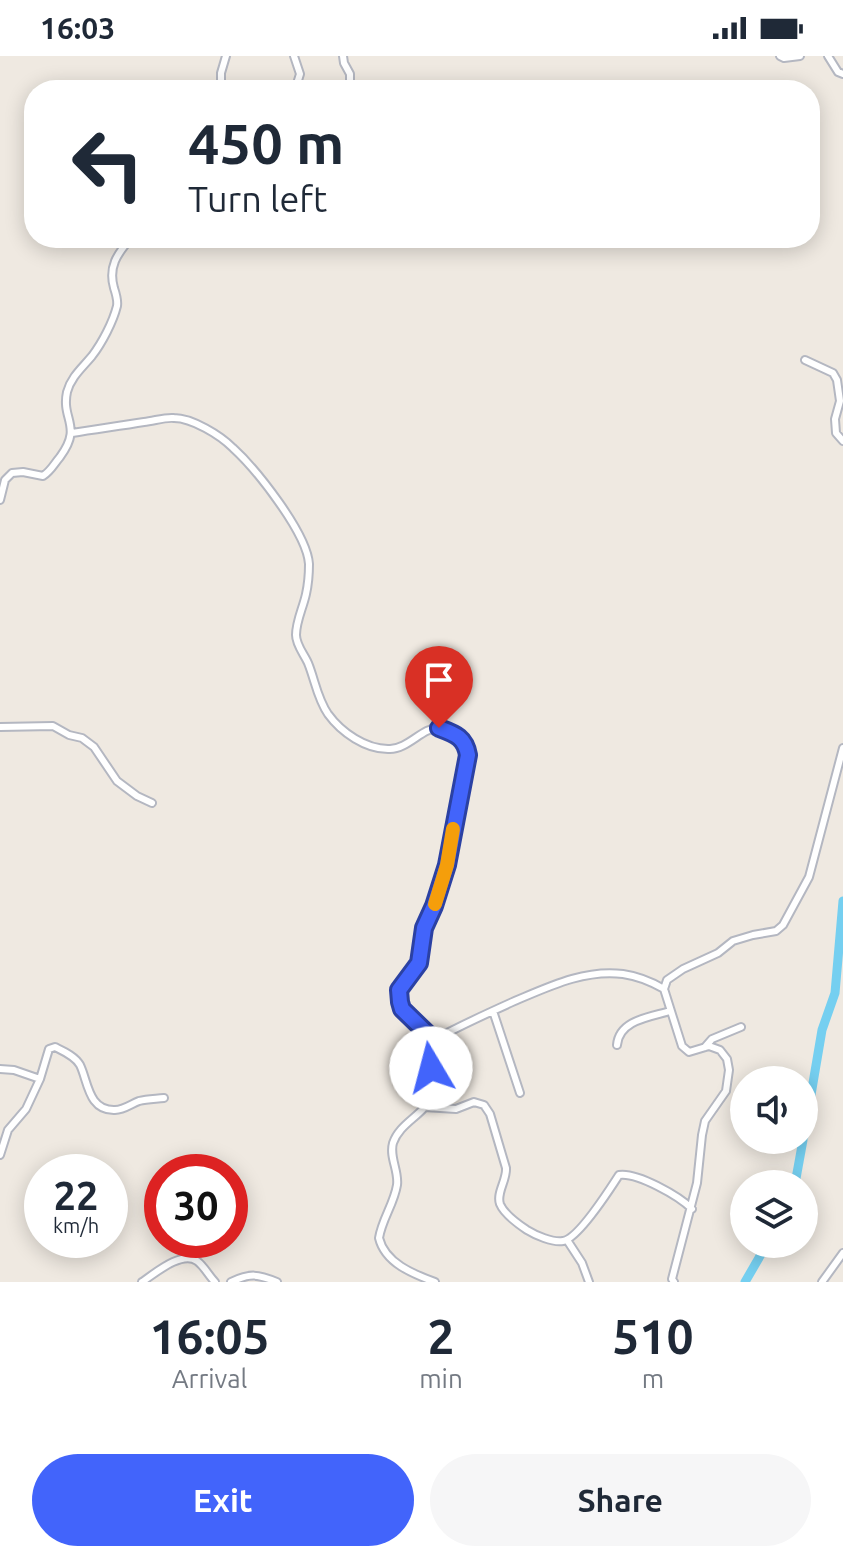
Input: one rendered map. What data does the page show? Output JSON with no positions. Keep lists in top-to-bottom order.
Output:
{
  "page": {
    "status": "16:03",
    "turn": ["450 m", "Turn left"],
    "speed": "22 km/h",
    "limit": "30",
    "eta": [
      "16:05",
      "Arrival",
      "2",
      "min",
      "510",
      "m"
    ],
    "buttons": ["Exit", "Share"]
  }
}
